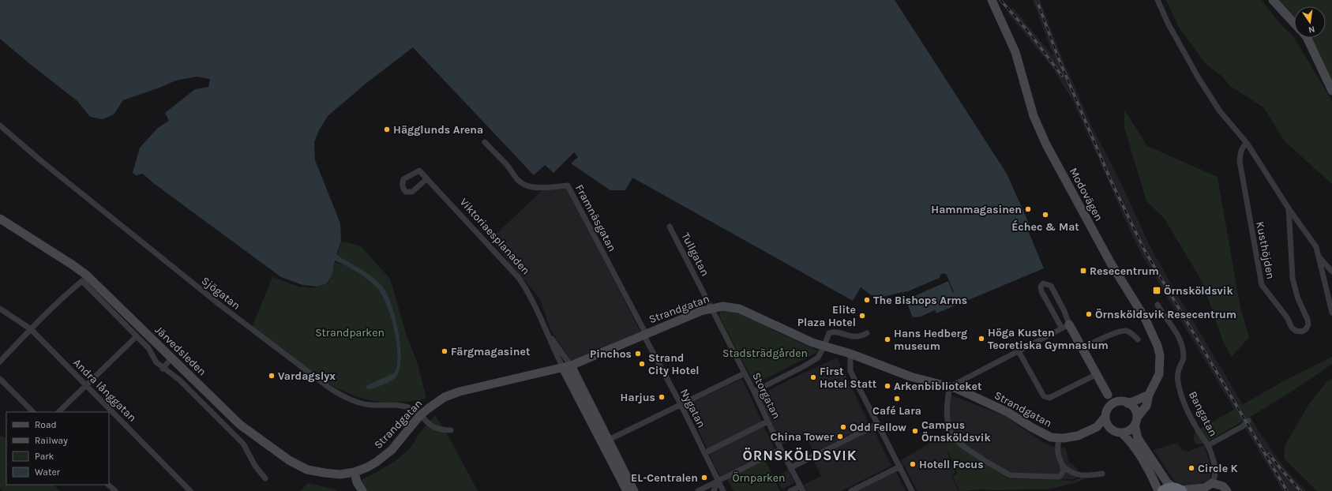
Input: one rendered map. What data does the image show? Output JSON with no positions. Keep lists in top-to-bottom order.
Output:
{
  "streets": {
    "main road": [
      "Modovägen",
      "Viktoriaesplanaden",
      "Strandgatan",
      "Järvedsleden"
    ],
    "street": [
      "Framnäsgatan",
      "Kusthöjden",
      "Tullgatan",
      "Sjögatan",
      "Andra långgatan",
      "Storgatan",
      "Nygatan",
      "Bangatan"
    ]
  },
  "crossings": [
    ["Modovägen", "Strandgatan"],
    ["Framnäsgatan", "Strandgatan"],
    ["Framnäsgatan", "Nygatan"],
    ["Viktoriaesplanaden", "Strandgatan"],
    ["Tullgatan", "Strandgatan"],
    ["Tullgatan", "Storgatan"],
    ["Sjögatan", "Strandgatan"],
    ["Strandgatan", "Järvedsleden"],
    ["Strandgatan", "Storgatan"],
    ["Strandgatan", "Nygatan"]
  ],
  "districts": ["ÖRNSKÖLDSVIK"],
  "parks": ["Strandparken", "Stadsträdgården", "Örnparken"],
  "places": {
    "other": [
      "Hägglunds Arena",
      "Hamnmagasinen",
      "Échec & Mat",
      "The Bishops Arms",
      "Örnsköldsvik Resecentrum",
      "Elite Plaza Hotel",
      "Höga Kusten Teoretiska Gymnasium",
      "Hans Hedberg museum",
      "Färgmagasinet",
      "Pinchos",
      "Strand City Hotel",
      "Vardagslyx",
      "First Hotel Statt",
      "Arkenbiblioteket",
      "Harjus",
      "Café Lara",
      "Odd Fellow",
      "Campus Örnsköldsvik",
      "China Tower",
      "Hotell Focus",
      "Circle K",
      "EL-Centralen"
    ],
    "transit": ["Resecentrum", "Örnsköldsvik"]
  },
  "legend": [
    "Road",
    "Railway",
    "Park",
    "Water"
  ],
  "north": "bottom"
}
